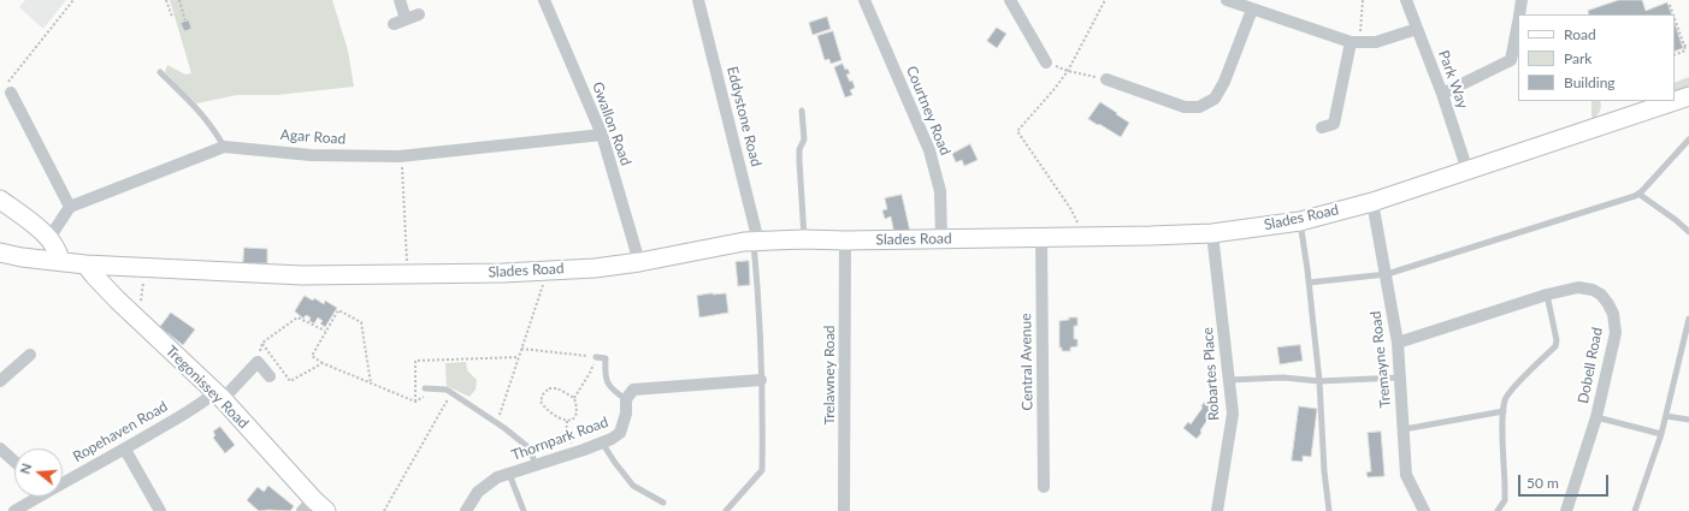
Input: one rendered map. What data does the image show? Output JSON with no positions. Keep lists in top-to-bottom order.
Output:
{
  "streets": {
    "street": [
      "Park Way",
      "Courtney Road",
      "Eddystone Road",
      "Gwallon Road",
      "Agar Road",
      "Slades Road",
      "Tremayne Road",
      "Central Avenue",
      "Dobell Road",
      "Robartes Place",
      "Trelawney Road",
      "Tregonissey Road",
      "Ropehaven Road",
      "Thornpark Road"
    ]
  },
  "crossings": [
    ["Park Way", "Slades Road"],
    ["Courtney Road", "Slades Road"],
    ["Eddystone Road", "Slades Road"],
    ["Gwallon Road", "Agar Road"],
    ["Gwallon Road", "Slades Road"],
    ["Slades Road", "Tremayne Road"],
    ["Slades Road", "Central Avenue"],
    ["Slades Road", "Robartes Place"],
    ["Slades Road", "Trelawney Road"],
    ["Slades Road", "Tregonissey Road"],
    ["Tremayne Road", "Dobell Road"],
    ["Tregonissey Road", "Ropehaven Road"]
  ],
  "legend": ["Road", "Park", "Building"],
  "scale_bar": "50 m",
  "north": "left"
}
